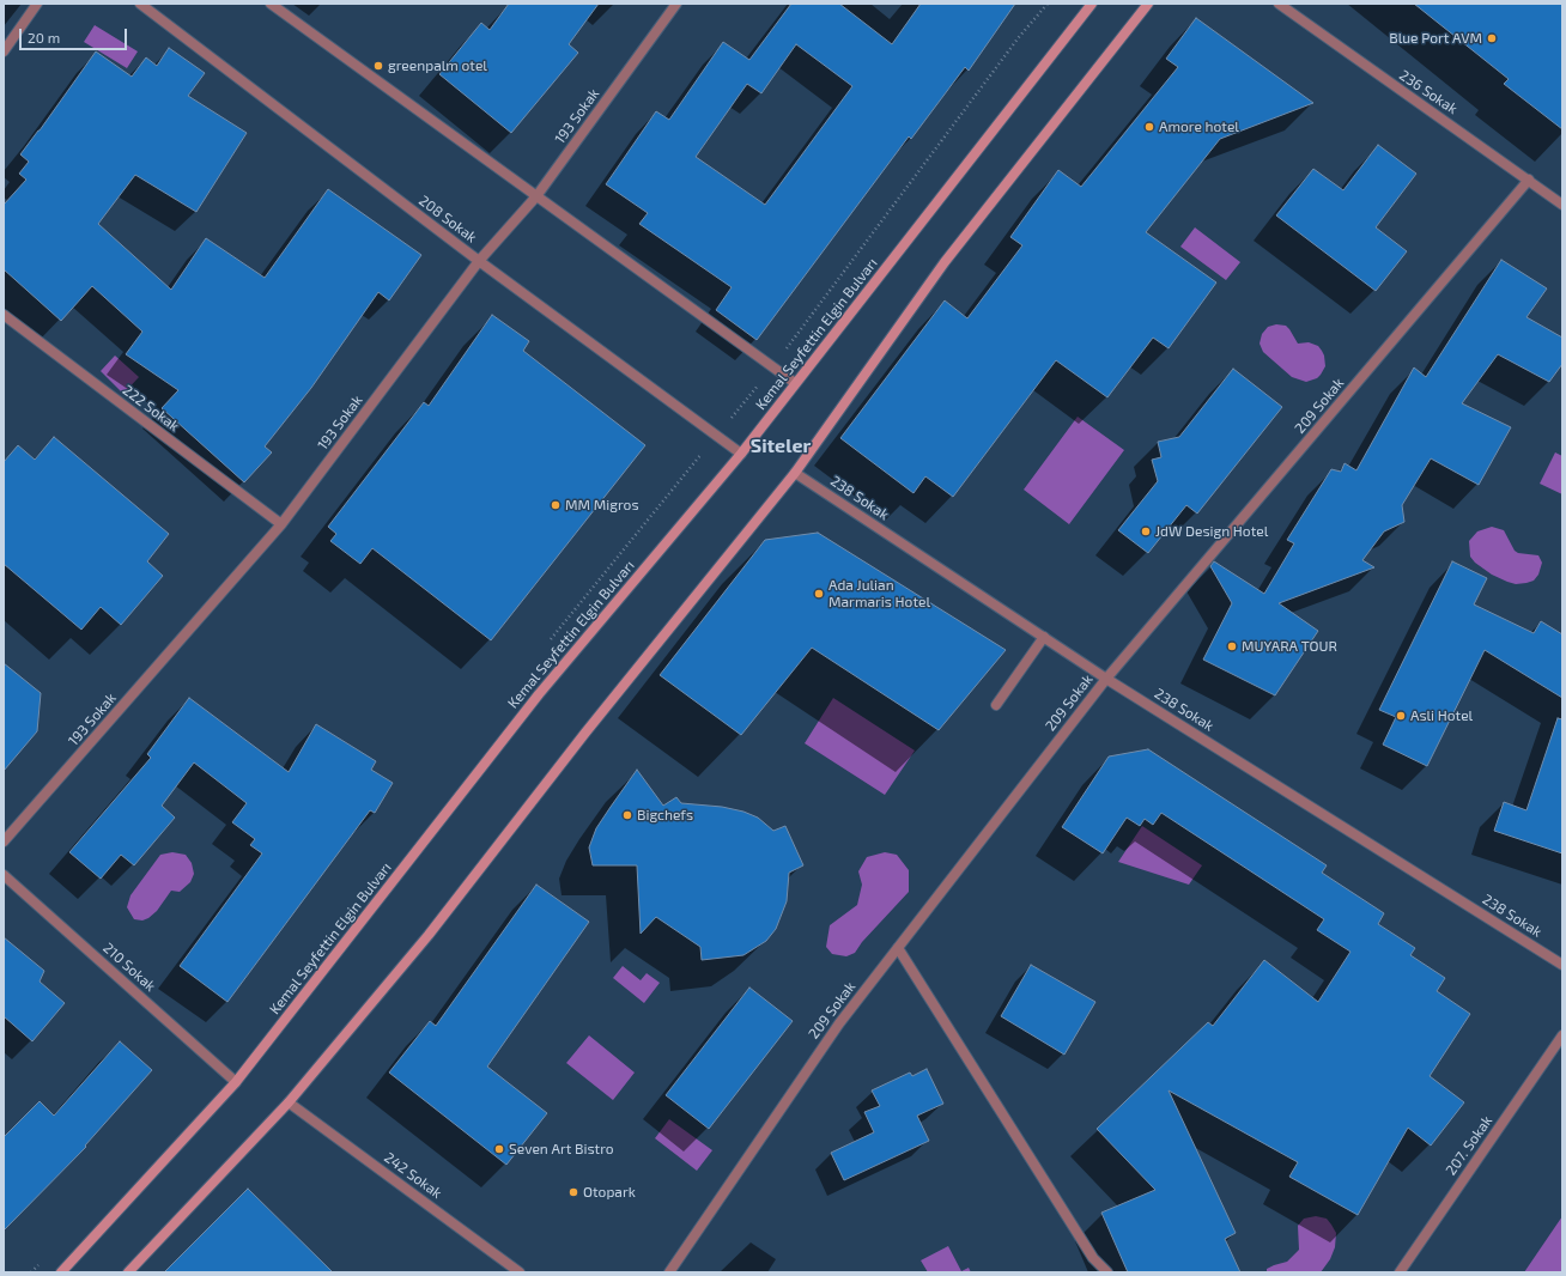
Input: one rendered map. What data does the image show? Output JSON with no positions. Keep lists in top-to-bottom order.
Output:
{
  "streets": {
    "main road": ["Kemal Seyfettin Elgin Bulvarı"],
    "street": [
      "236 Sokak",
      "193 Sokak",
      "208 Sokak",
      "209 Sokak",
      "222 Sokak",
      "238 Sokak",
      "210 Sokak",
      "207. Sokak",
      "242 Sokak"
    ]
  },
  "crossings": [
    ["236 Sokak", "209 Sokak"],
    ["193 Sokak", "208 Sokak"],
    ["193 Sokak", "222 Sokak"],
    ["208 Sokak", "Kemal Seyfettin Elgin Bulvarı"],
    ["Kemal Seyfettin Elgin Bulvarı", "210 Sokak"],
    ["209 Sokak", "238 Sokak"]
  ],
  "districts": ["Siteler"],
  "places": [
    "Blue Port AVM",
    "greenpalm otel",
    "Amore hotel",
    "MM Migros",
    "JdW Design Hotel",
    "Ada Julian Marmaris Hotel",
    "MUYARA TOUR",
    "Asli Hotel",
    "Bigchefs",
    "Seven Art Bistro",
    "Otopark"
  ],
  "scale_bar": "20 m"
}
